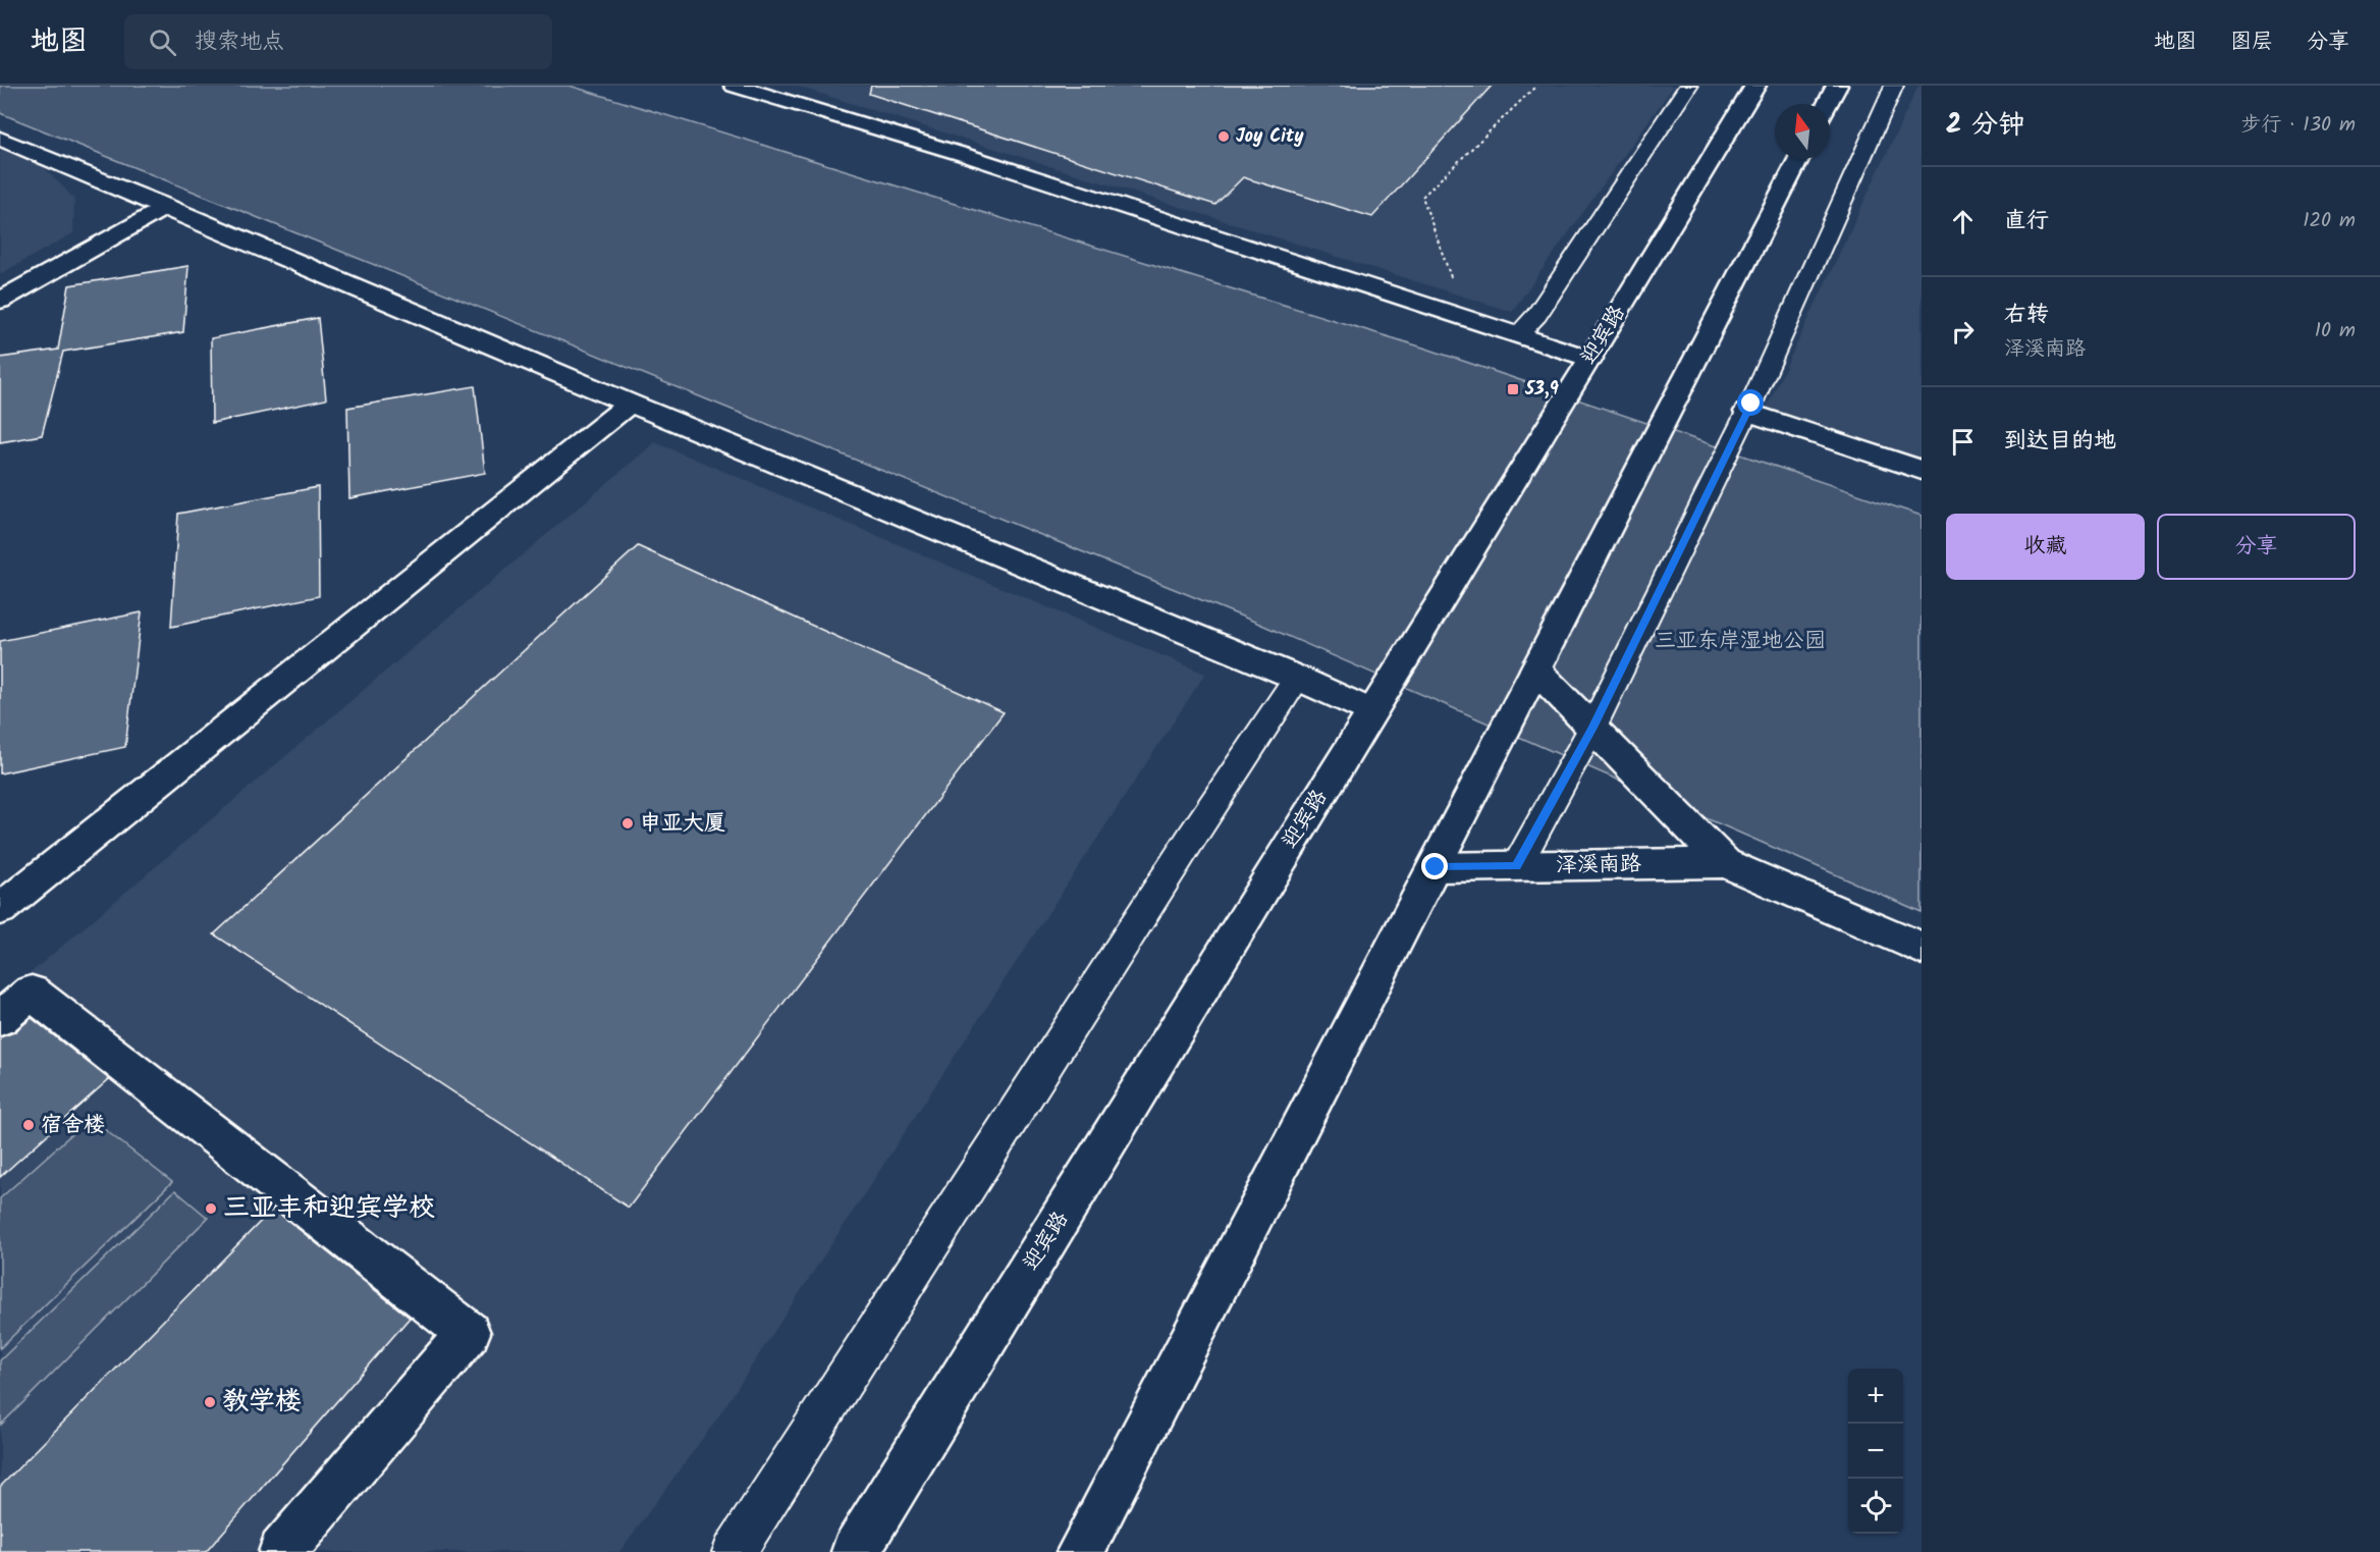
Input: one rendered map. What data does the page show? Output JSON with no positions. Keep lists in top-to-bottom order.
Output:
{
  "streets": {
    "main road": ["迎宾路", "泽溪南路"]
  },
  "parks": ["三亚东岸湿地公园"],
  "places": {
    "other": [
      "Joy City",
      "申亚大厦",
      "宿舍楼",
      "三亚丰和迎宾学校",
      "教学楼"
    ],
    "transit": ["53,9"]
  },
  "north": "top",
  "page": {
    "header": "地图",
    "search": "搜索地点",
    "nav": ["地图", "图层", "分享"],
    "heading": ["2 分钟", "步行 · 130 m"],
    "list": [
      ["直行", "120 m"],
      ["右转", "泽溪南路", "10 m"],
      "到达目的地"
    ],
    "buttons": ["收藏", "分享"],
    "map_buttons": ["+", "−"]
  }
}
